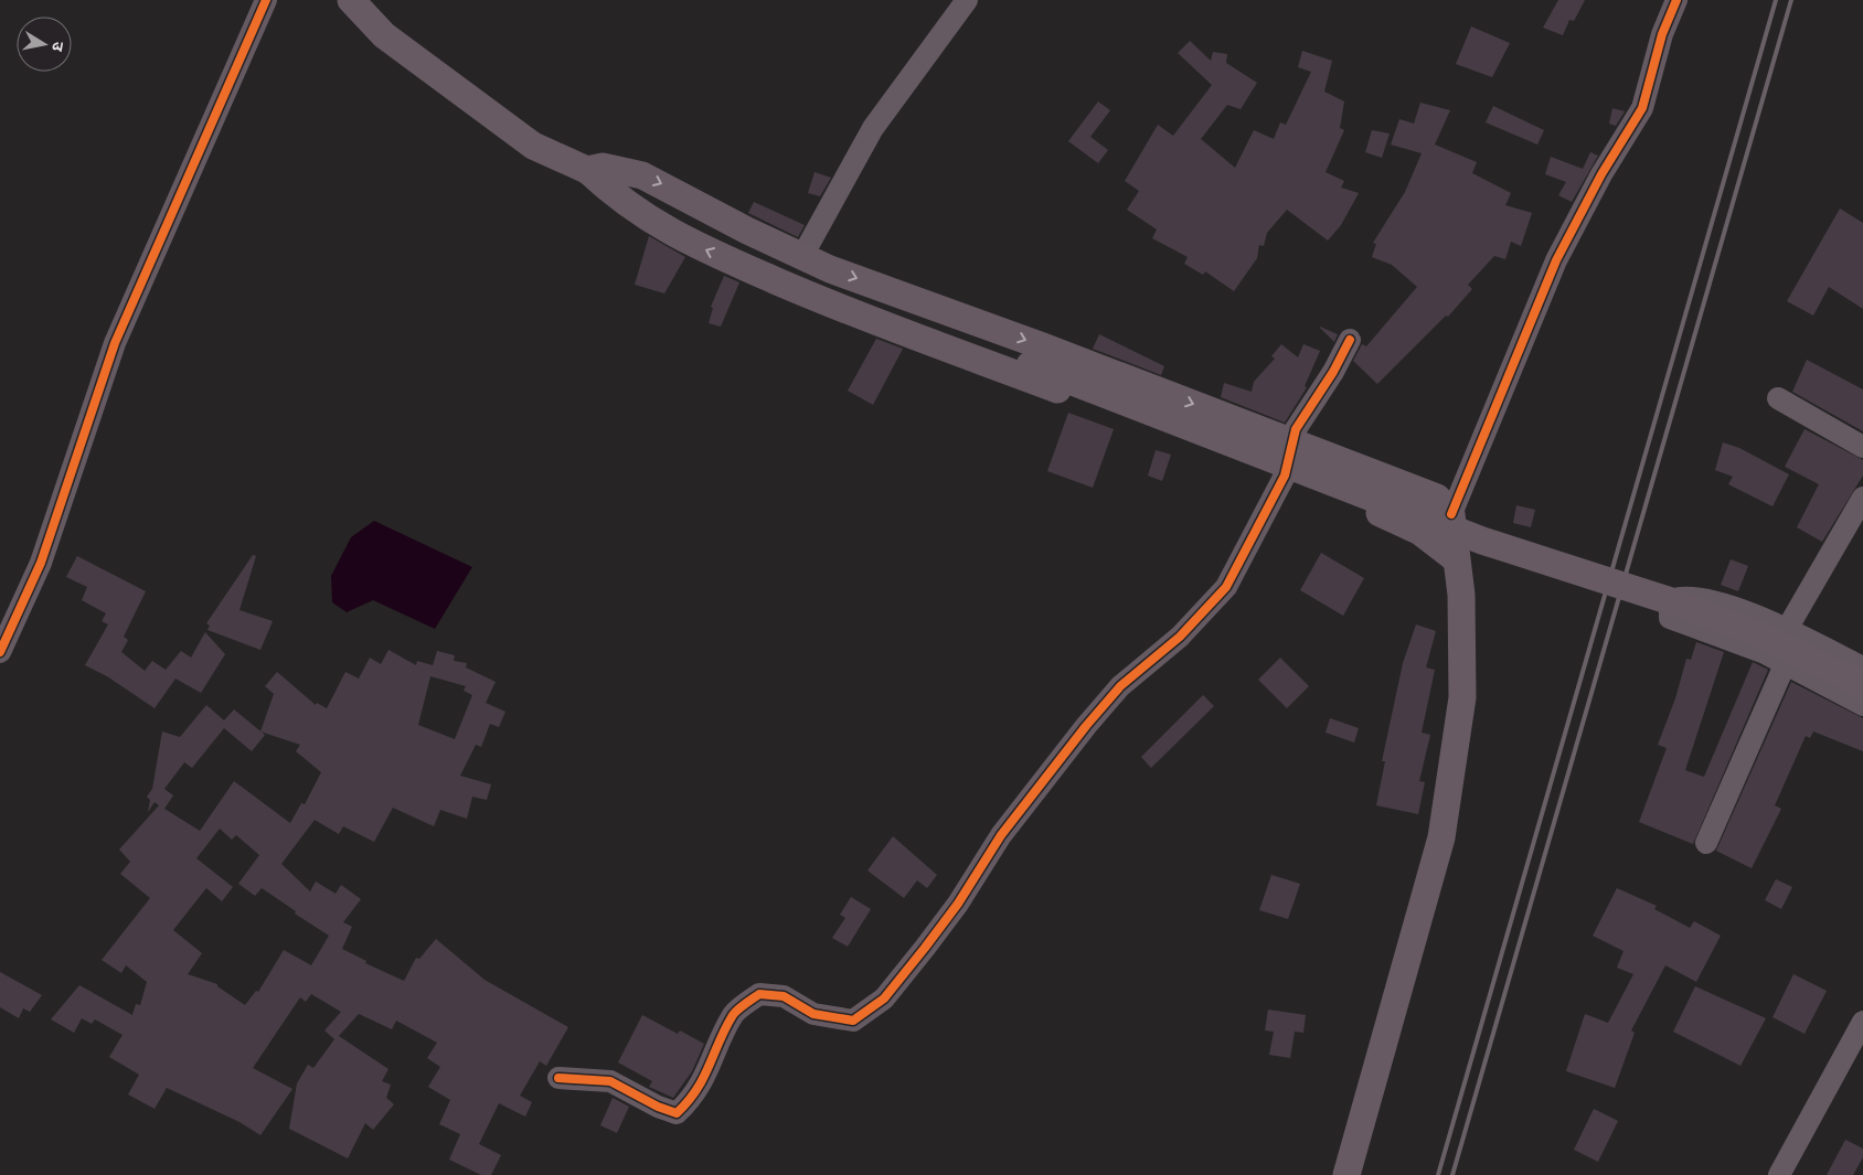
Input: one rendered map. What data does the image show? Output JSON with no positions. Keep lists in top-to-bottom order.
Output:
{
  "north": "right"
}
